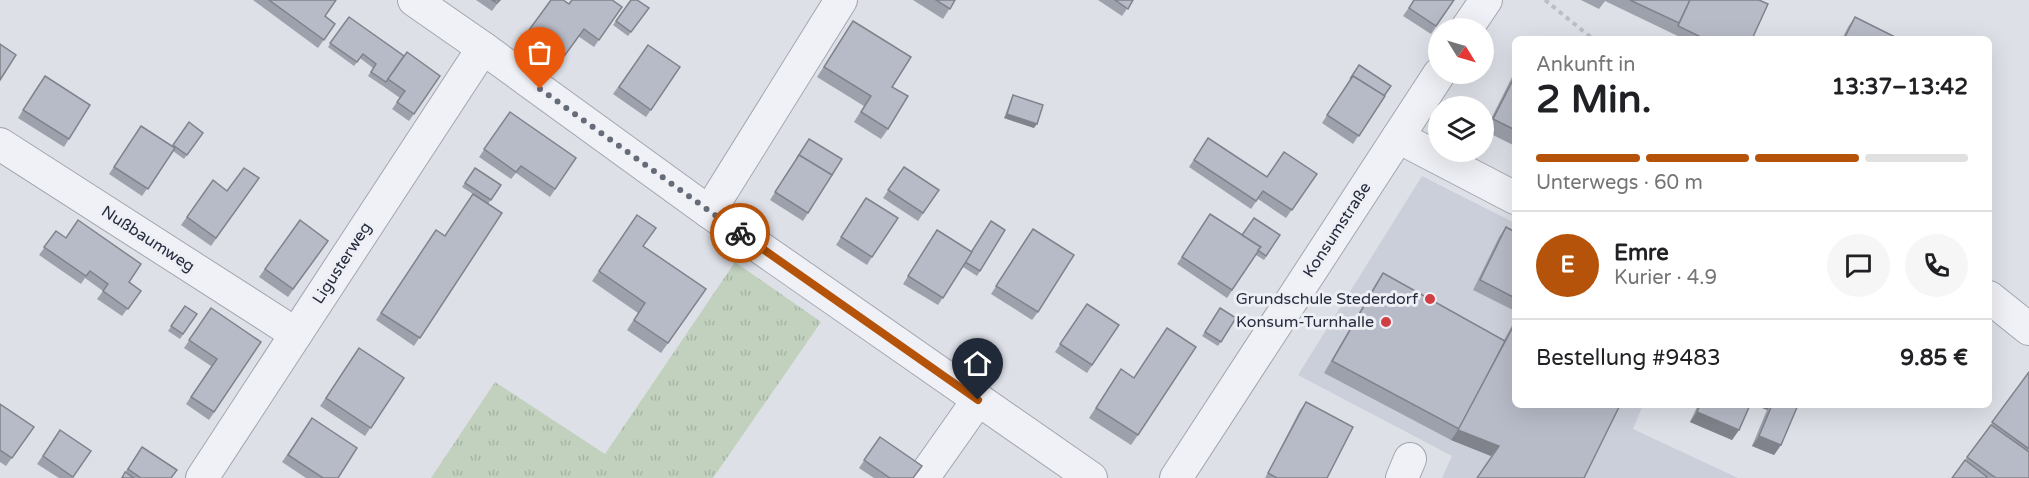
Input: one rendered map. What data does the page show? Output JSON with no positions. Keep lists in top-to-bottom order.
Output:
{
  "streets": {
    "street": ["Konsumstraße", "Nußbaumweg", "Ligusterweg"]
  },
  "crossings": [
    ["Nußbaumweg", "Ligusterweg"]
  ],
  "places": ["Grundschule Stederdorf", "Konsum-Turnhalle"],
  "north": "bottom right",
  "page": {
    "heading": ["2 Min.", "Ankunft in", "13:37–13:42"],
    "panel": [
      "Emre",
      "Kurier · 4.9",
      "Bestellung #9483",
      "9.85 €"
    ],
    "bar": "Unterwegs · 60 m",
    "round": "E"
  }
}
